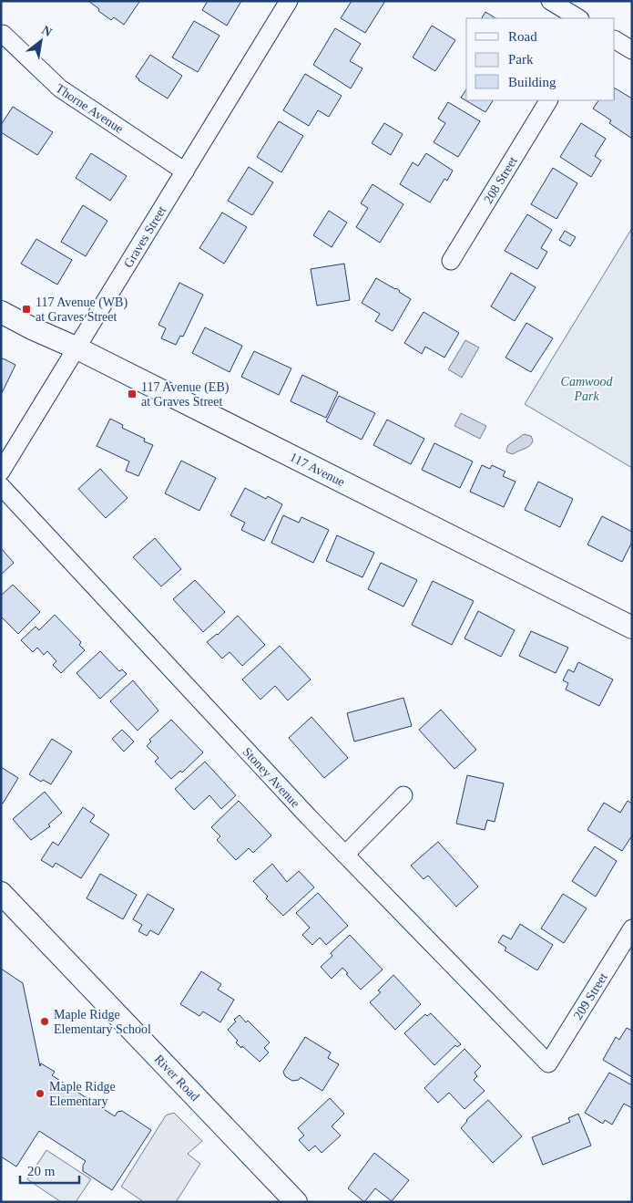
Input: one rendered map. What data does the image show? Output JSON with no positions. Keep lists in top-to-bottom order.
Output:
{
  "streets": {
    "street": [
      "Thorne Avenue",
      "208 Street",
      "Graves Street",
      "117 Avenue",
      "Stoney Avenue",
      "209 Street",
      "River Road"
    ]
  },
  "crossings": [
    ["Thorne Avenue", "Graves Street"],
    ["Graves Street", "117 Avenue"],
    ["Stoney Avenue", "209 Street"]
  ],
  "parks": ["Camwood Park"],
  "places": {
    "transit": ["117 Avenue (WB) at Graves Street", "117 Avenue (EB) at Graves Street"],
    "other": ["Maple Ridge Elementary School", "Maple Ridge Elementary"]
  },
  "legend": ["Road", "Park", "Building"],
  "scale_bar": "20 m",
  "north": "top right"
}
